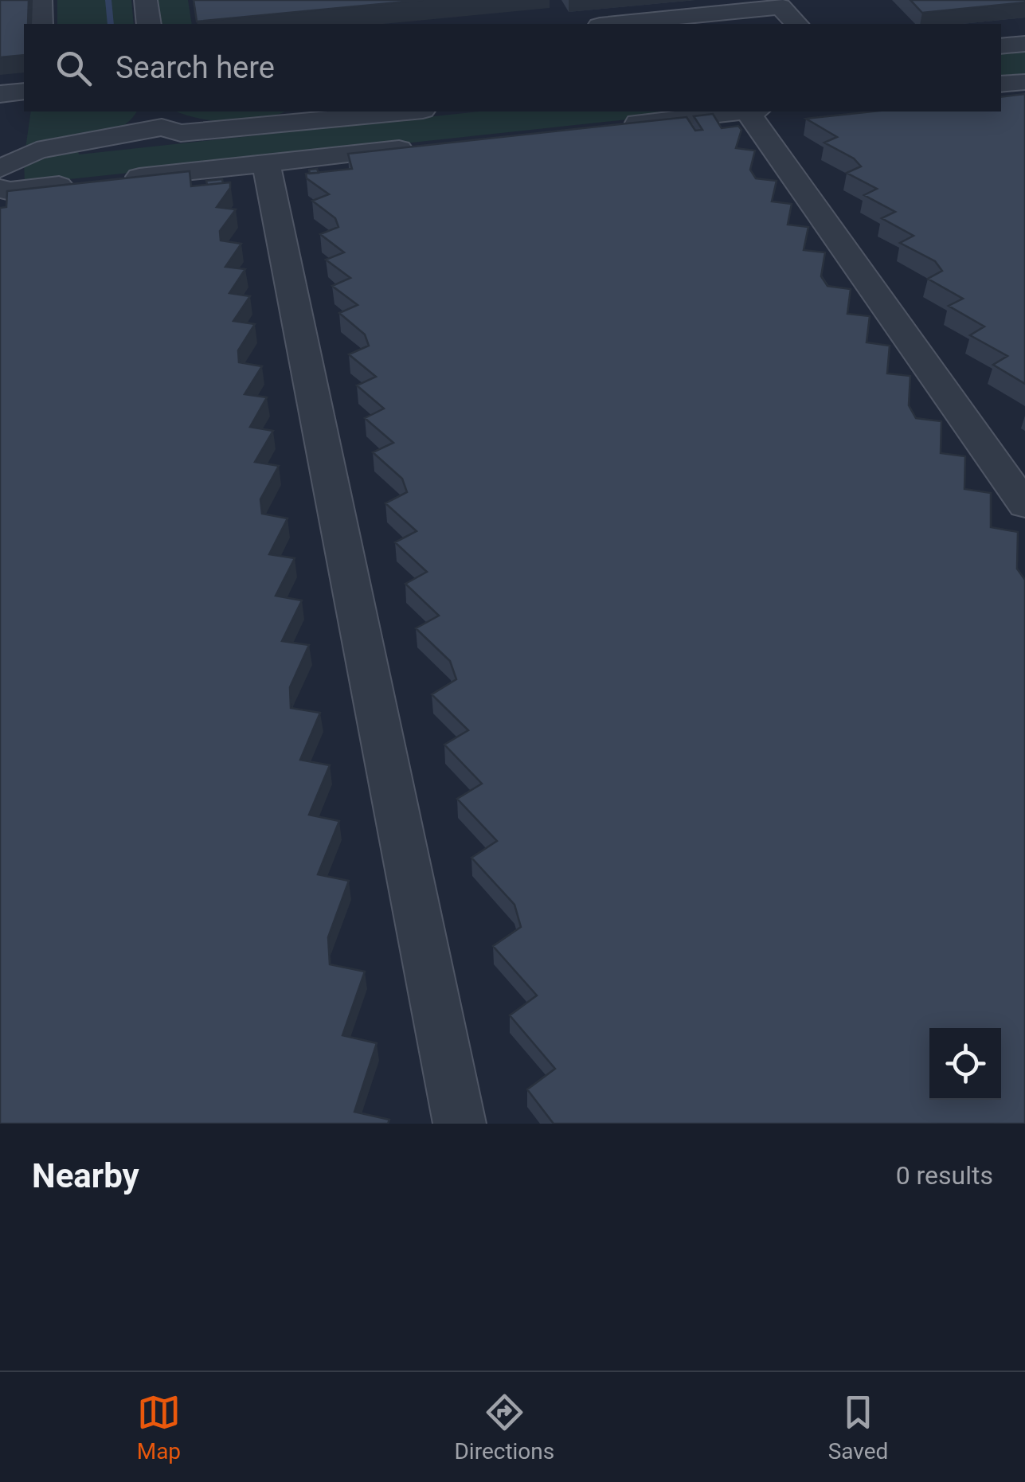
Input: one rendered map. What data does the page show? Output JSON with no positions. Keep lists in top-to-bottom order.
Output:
{
  "page": {
    "search": "Search here",
    "heading": ["Nearby", "0 results"],
    "nav": ["Map", "Directions", "Saved"]
  }
}
